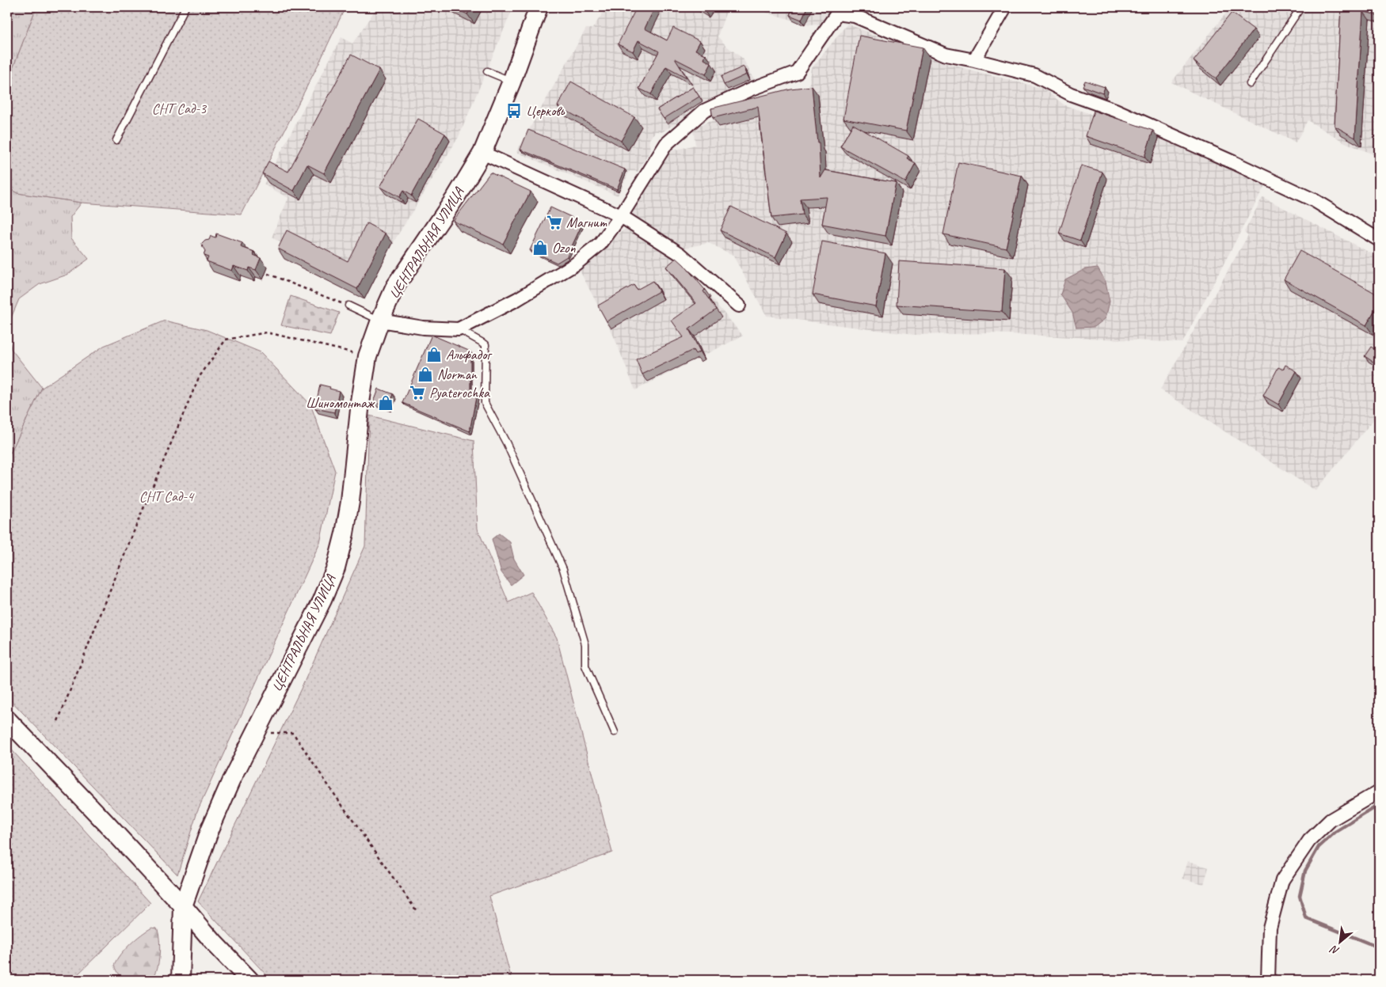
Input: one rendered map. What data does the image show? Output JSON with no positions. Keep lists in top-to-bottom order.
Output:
{
  "streets": {
    "street": ["ЦЕНТРАЛЬНАЯ УЛИЦА"]
  },
  "parks": ["СНТ Сад-3", "СНТ Сад-4"],
  "places": {
    "bus stop": ["Церковь"],
    "supermarket": ["Магнит", "Pyaterochka"],
    "shop": [
      "Ozon",
      "Альфадог",
      "Norman",
      "Шиномонтаж"
    ]
  },
  "north": "bottom left"
}
